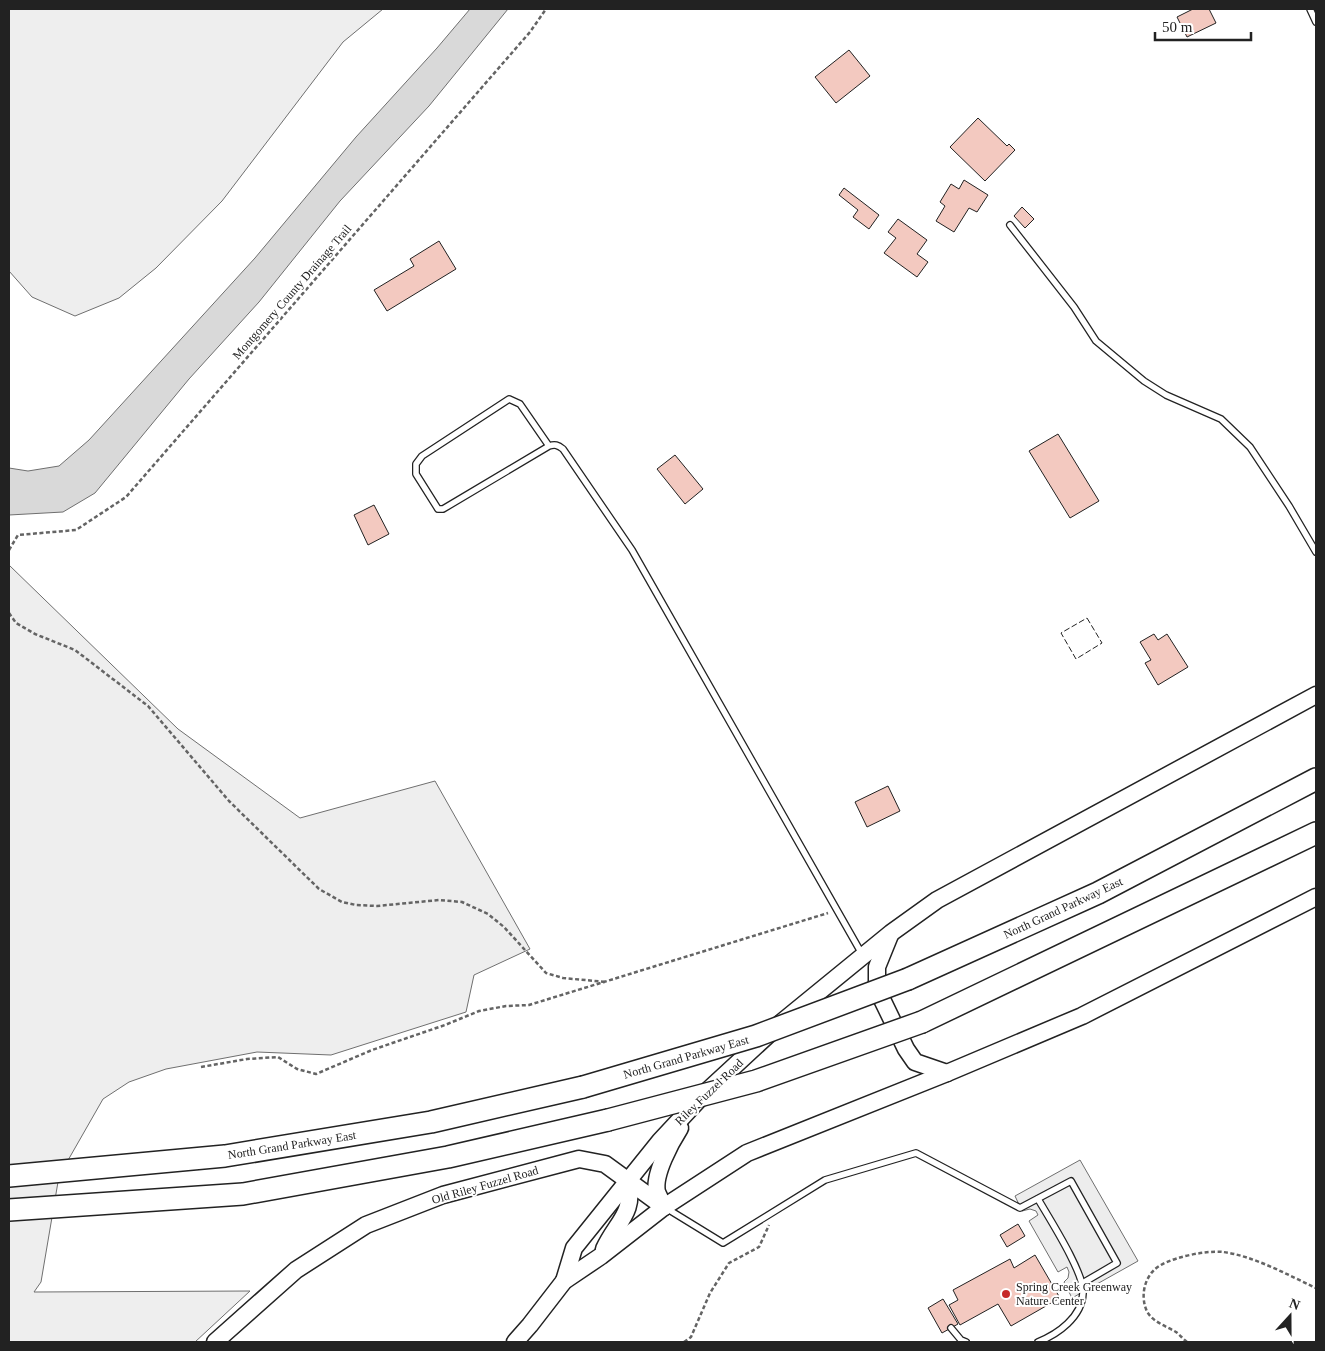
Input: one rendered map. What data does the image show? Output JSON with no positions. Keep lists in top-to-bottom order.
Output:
{
  "streets": {
    "highway": ["North Grand Parkway East"],
    "main road": ["Riley Fuzzel Road", "Old Riley Fuzzel Road"],
    "path": ["Montgomery County Drainage Trail"]
  },
  "crossings": [
    ["Riley Fuzzel Road", "Old Riley Fuzzel Road"]
  ],
  "places": ["Spring Creek Greenway Nature Center"],
  "scale_bar": "50 m",
  "north": "top"
}
